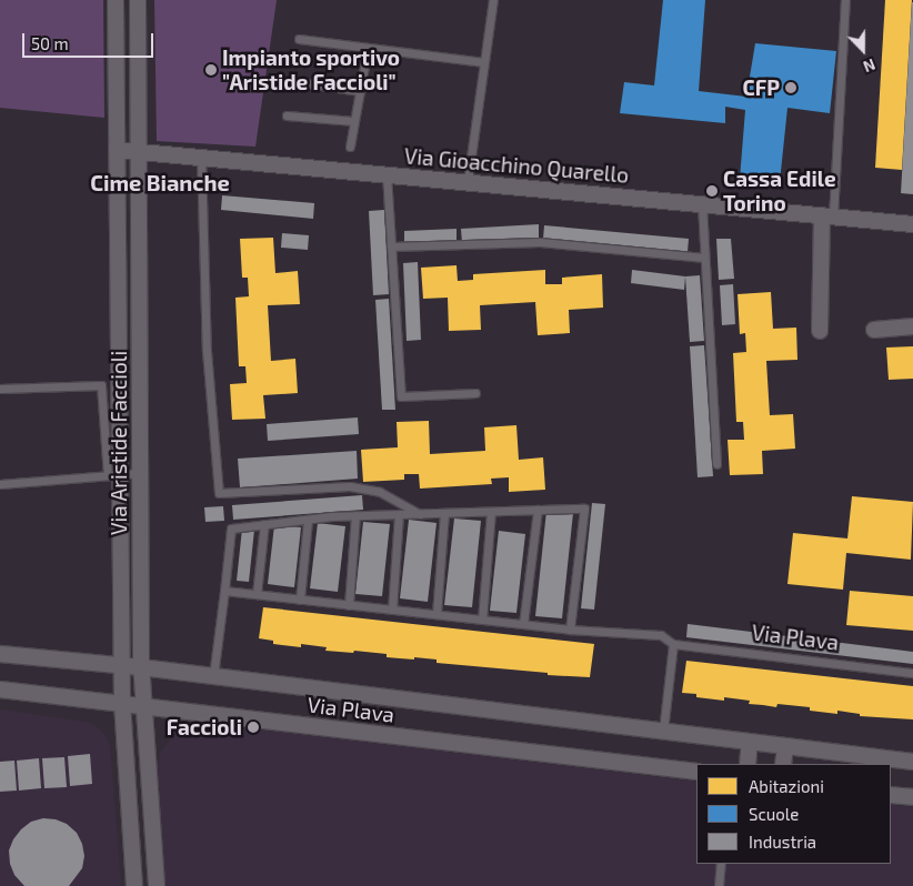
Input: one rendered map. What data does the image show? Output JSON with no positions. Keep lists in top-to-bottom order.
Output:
{
  "streets": {
    "street": ["Via Gioacchino Quarello", "Via Aristide Faccioli", "Via Plava"]
  },
  "crossings": [
    ["Via Gioacchino Quarello", "Via Aristide Faccioli"],
    ["Via Aristide Faccioli", "Via Plava"]
  ],
  "districts": ["Cime Bianche"],
  "places": [
    "Impianto sportivo \"Aristide Faccioli\"",
    "CFP",
    "Cassa Edile Torino",
    "Faccioli"
  ],
  "legend": ["Abitazioni", "Scuole", "Industria"],
  "scale_bar": "50 m",
  "north": "bottom"
}
